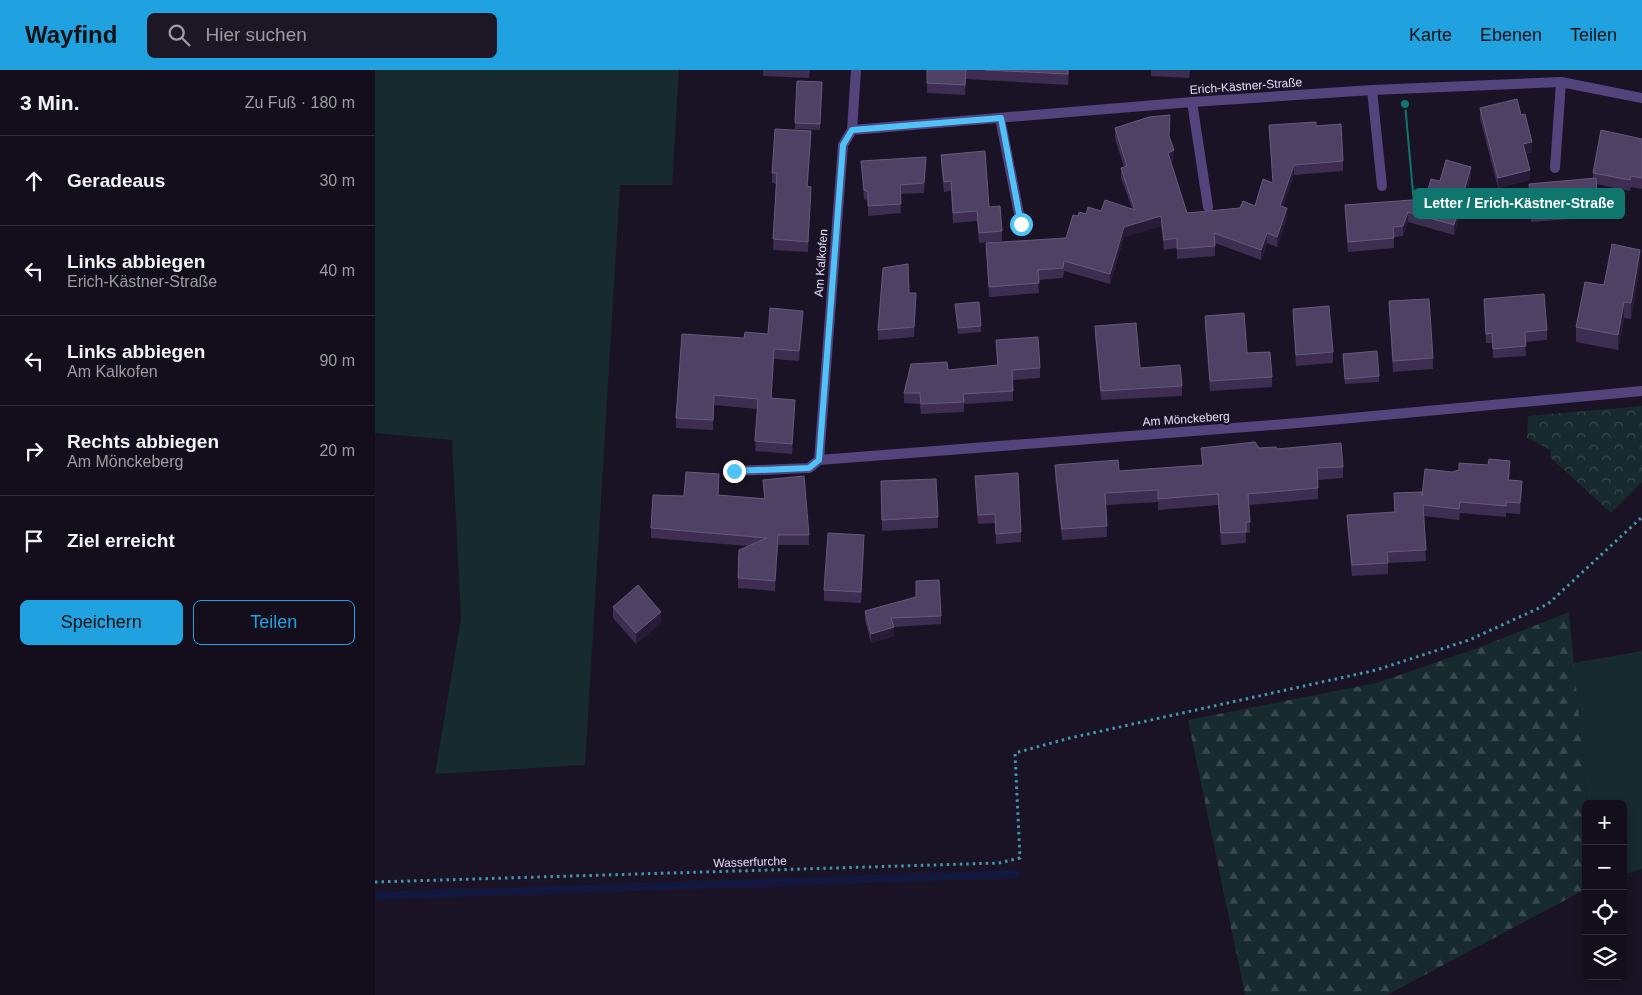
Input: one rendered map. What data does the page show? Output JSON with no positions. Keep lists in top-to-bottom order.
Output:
{
  "streets": {
    "street": ["Erich-Kästner-Straße", "Am Kalkofen", "Am Mönckeberg"],
    "path": ["Wasserfurche"]
  },
  "crossings": [
    ["Erich-Kästner-Straße", "Am Kalkofen"],
    ["Am Kalkofen", "Am Mönckeberg"]
  ],
  "places": ["Letter / Erich-Kästner-Straße"],
  "page": {
    "header": "Wayfind",
    "search": "Hier suchen",
    "nav": ["Karte", "Ebenen", "Teilen"],
    "heading": ["3 Min.", "Zu Fuß · 180 m"],
    "list": [
      ["Geradeaus", "30 m"],
      ["Links abbiegen", "Erich-Kästner-Straße", "40 m"],
      ["Links abbiegen", "Am Kalkofen", "90 m"],
      ["Rechts abbiegen", "Am Mönckeberg", "20 m"],
      "Ziel erreicht"
    ],
    "buttons": ["Speichern", "Teilen"],
    "map_buttons": ["+", "−"]
  }
}
